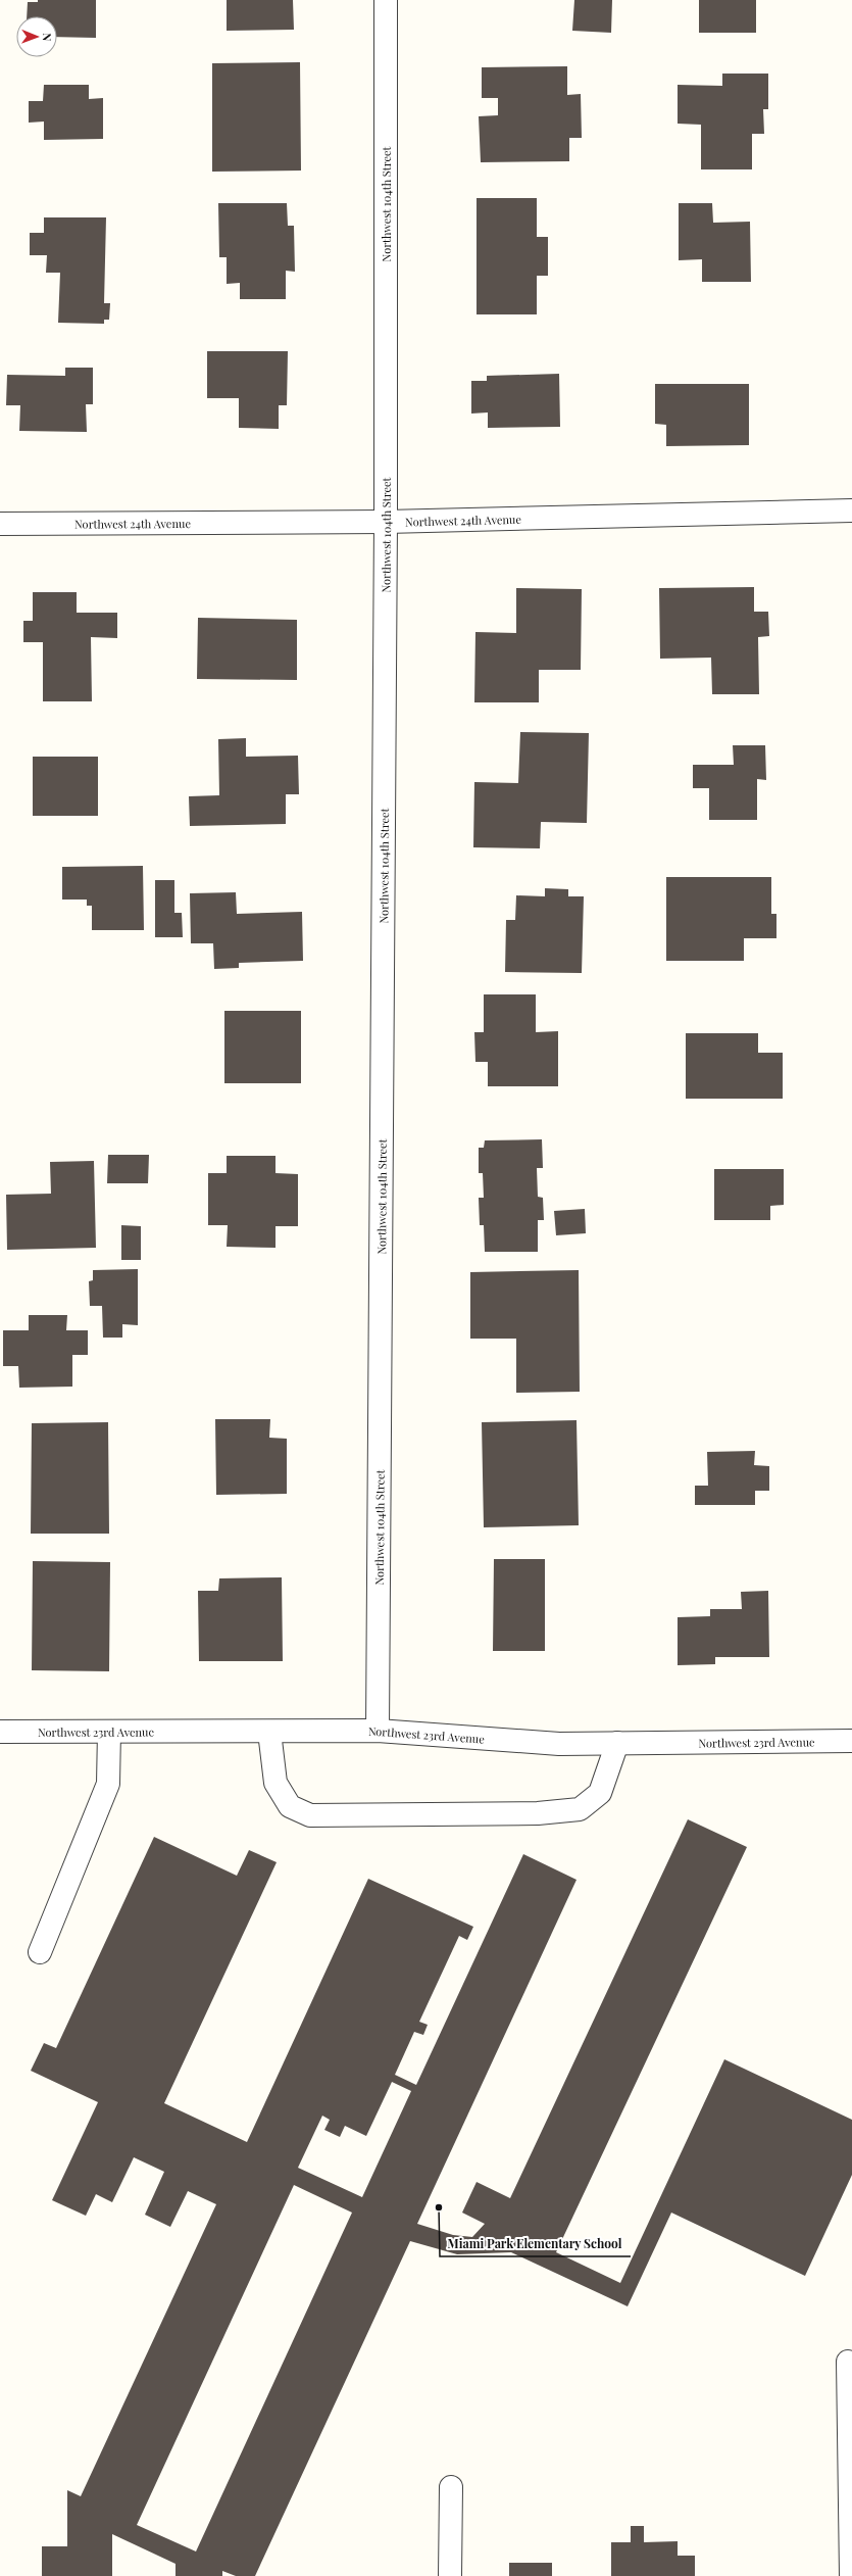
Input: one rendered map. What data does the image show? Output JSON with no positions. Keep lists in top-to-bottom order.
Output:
{
  "streets": {
    "street": ["Northwest 104th Street", "Northwest 24th Avenue", "Northwest 23rd Avenue"]
  },
  "crossings": [
    ["Northwest 104th Street", "Northwest 24th Avenue"],
    ["Northwest 104th Street", "Northwest 23rd Avenue"]
  ],
  "places": ["Miami Park Elementary School"],
  "north": "right"
}
